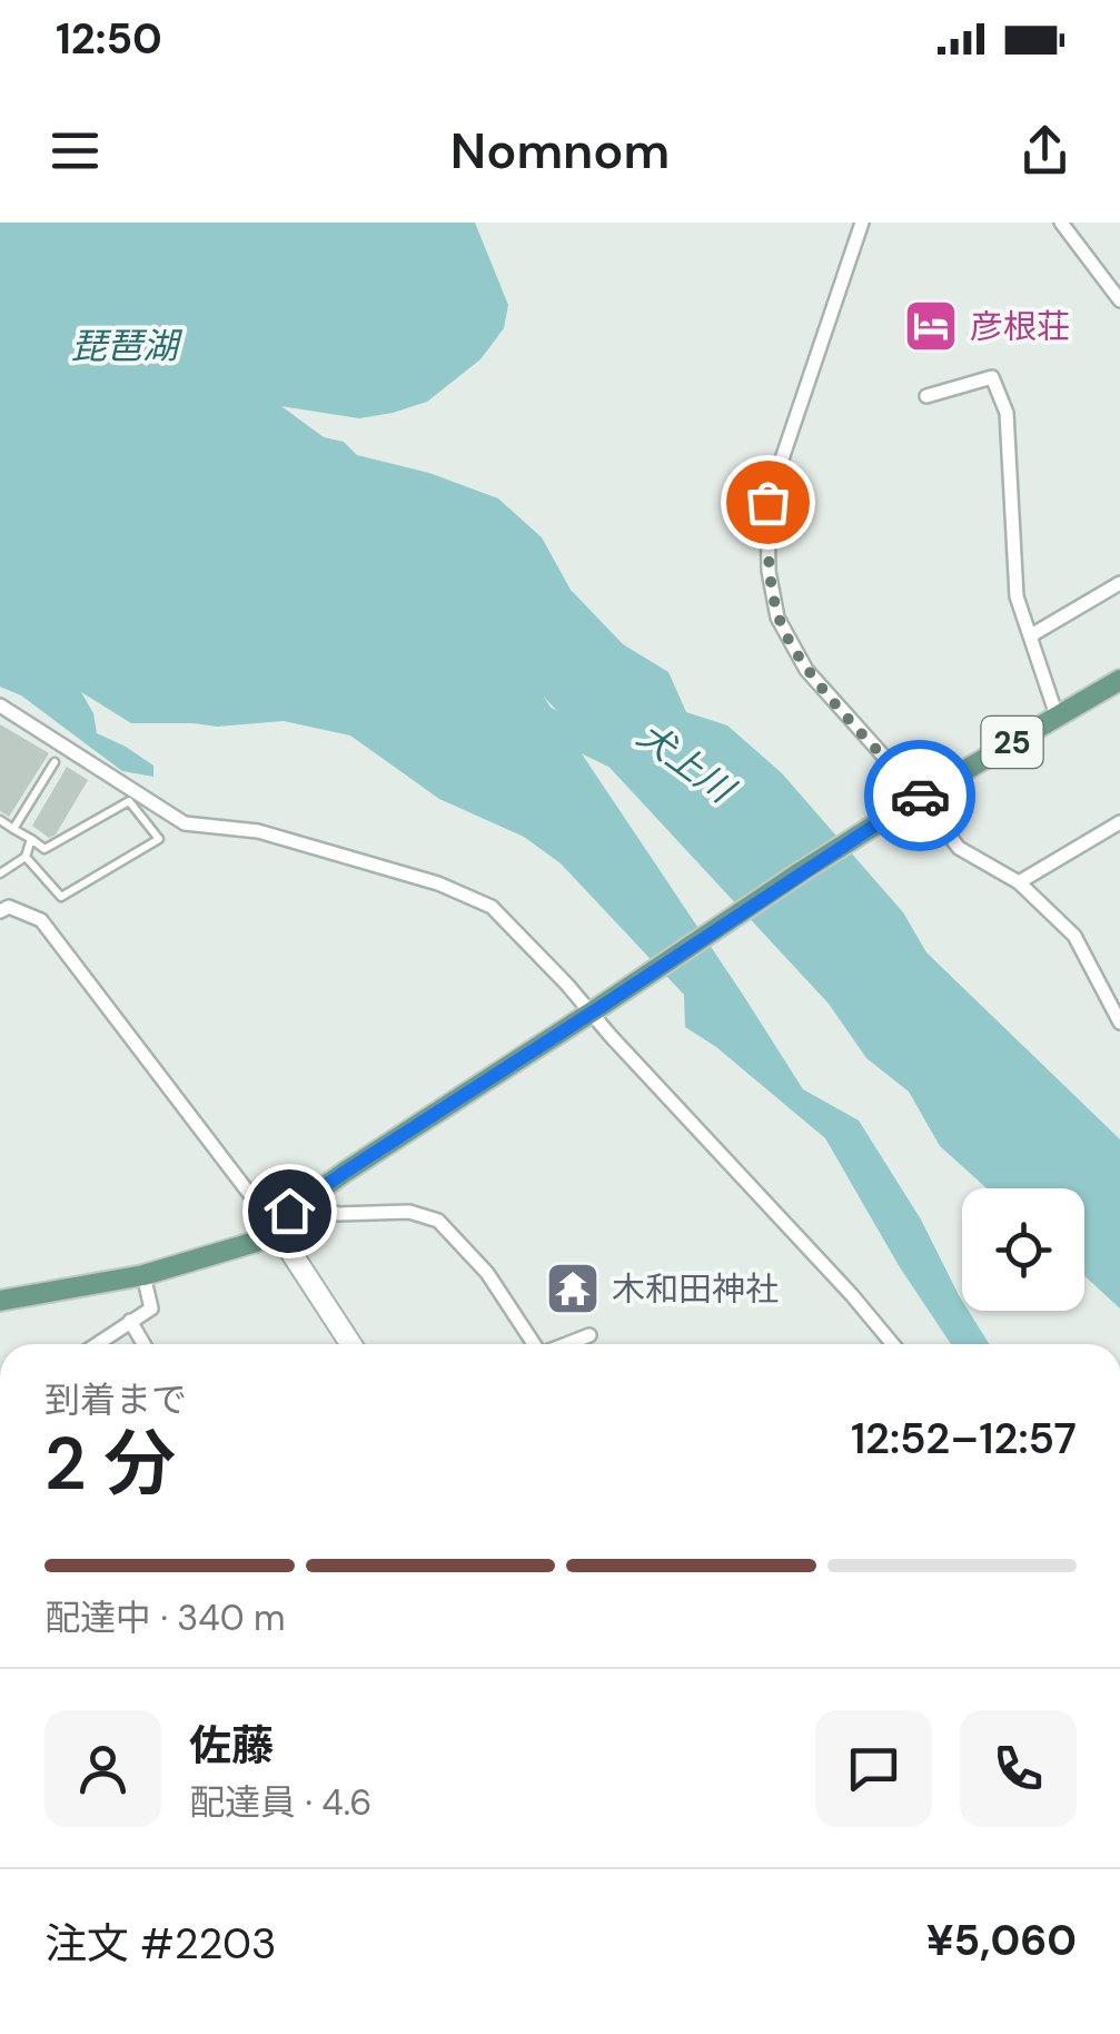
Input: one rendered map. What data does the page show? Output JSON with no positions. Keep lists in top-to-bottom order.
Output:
{
  "streets": {
    "main road": ["25"]
  },
  "water": ["琵琶湖", "犬上川"],
  "places": {
    "hotel": ["彦根荘"],
    "temple": ["木和田神社"]
  },
  "page": {
    "status": "12:50",
    "header": "Nomnom",
    "heading": ["2 分", "到着まで", "12:52–12:57"],
    "panel": [
      "佐藤",
      "配達員 · 4.6",
      "注文 #2203",
      "¥5,060"
    ],
    "bar": "配達中 · 340 m"
  }
}
